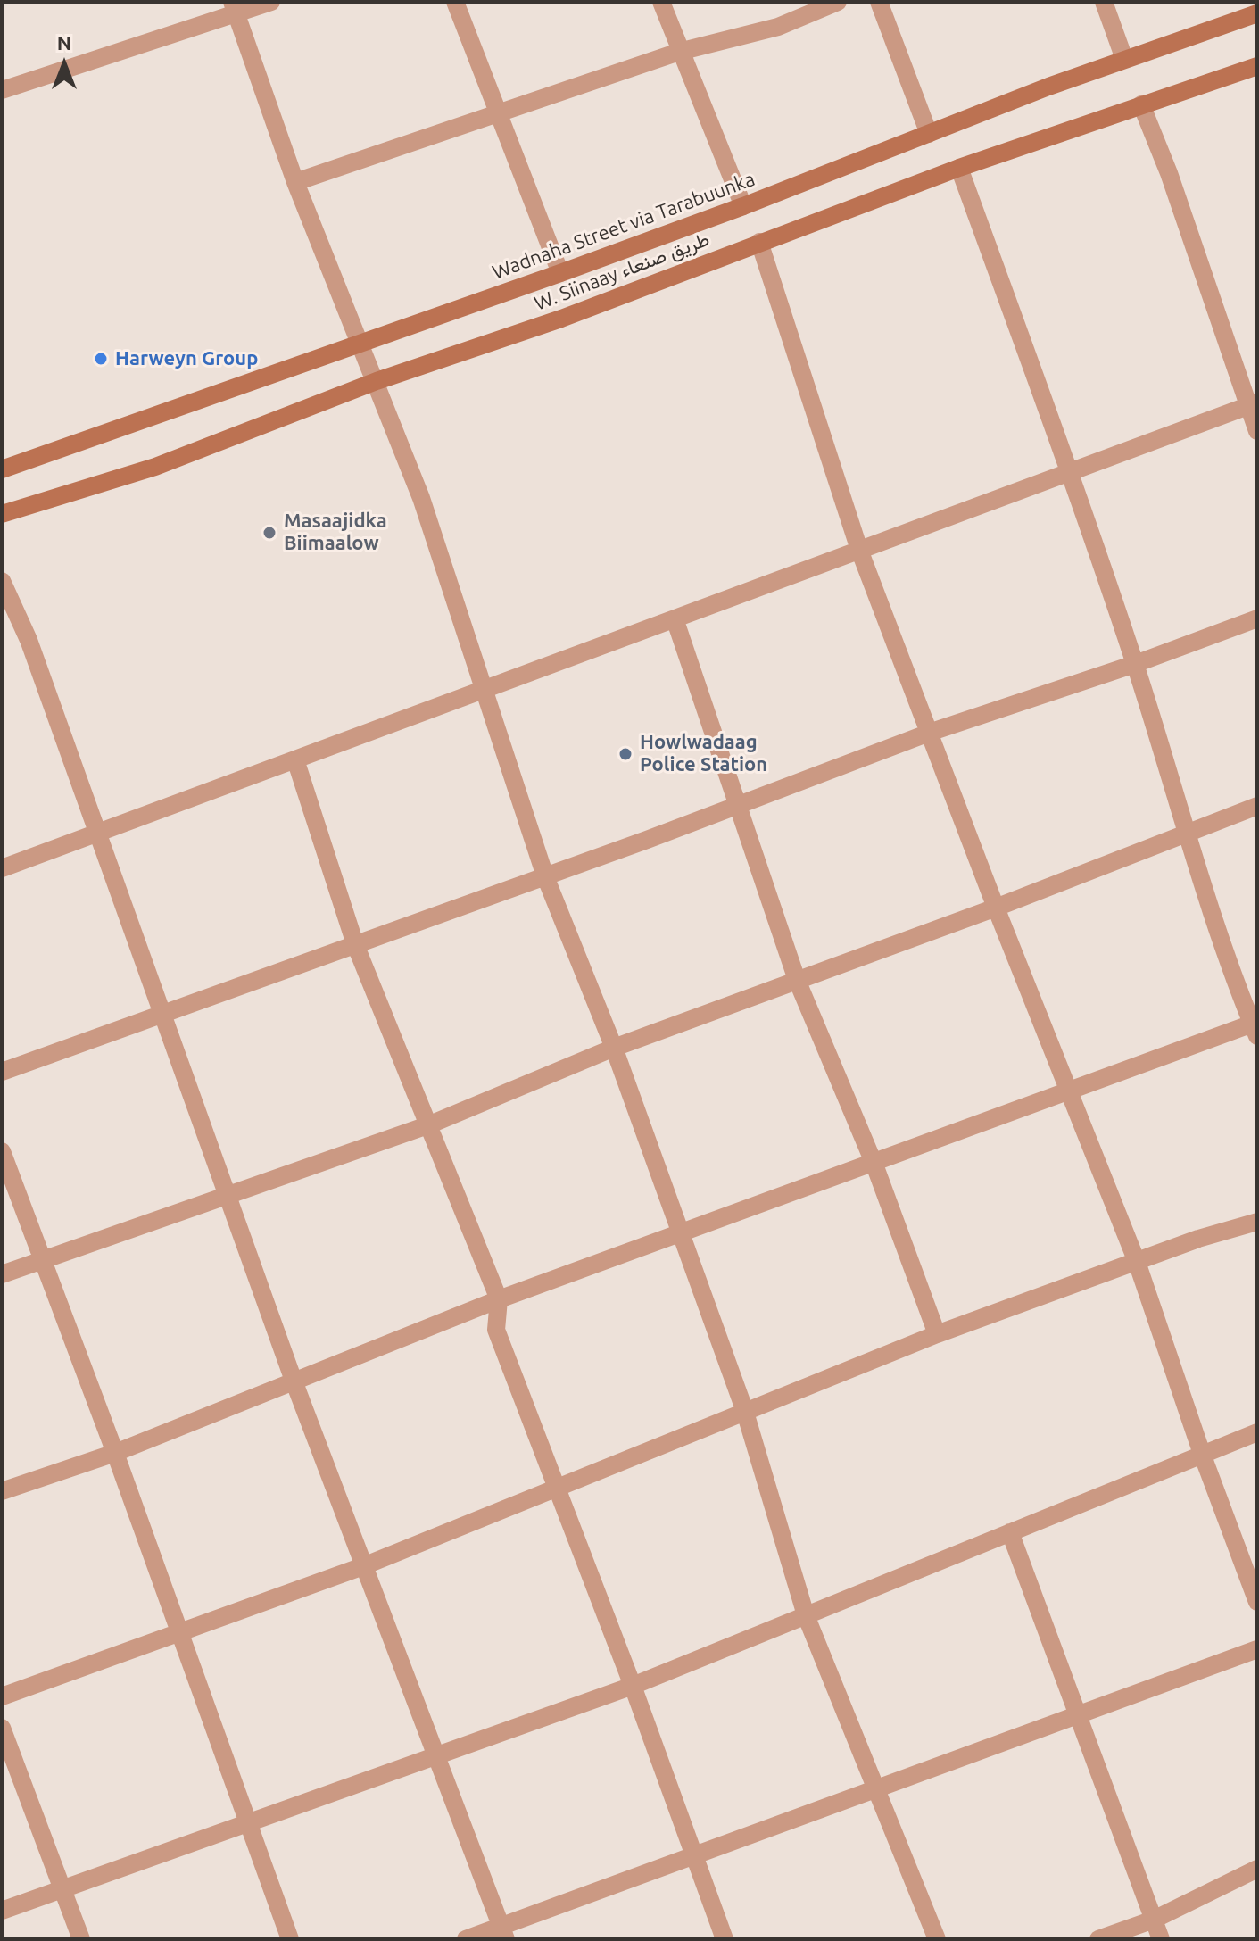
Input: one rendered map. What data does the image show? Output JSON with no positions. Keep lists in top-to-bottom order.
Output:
{
  "streets": {
    "main road": ["Wadnaha Street via Tarabuunka", "W. Siinaay طريق صنعاء"]
  },
  "places": ["Harweyn Group", "Masaajidka Biimaalow", "Howlwadaag Police Station"],
  "north": "top"
}
